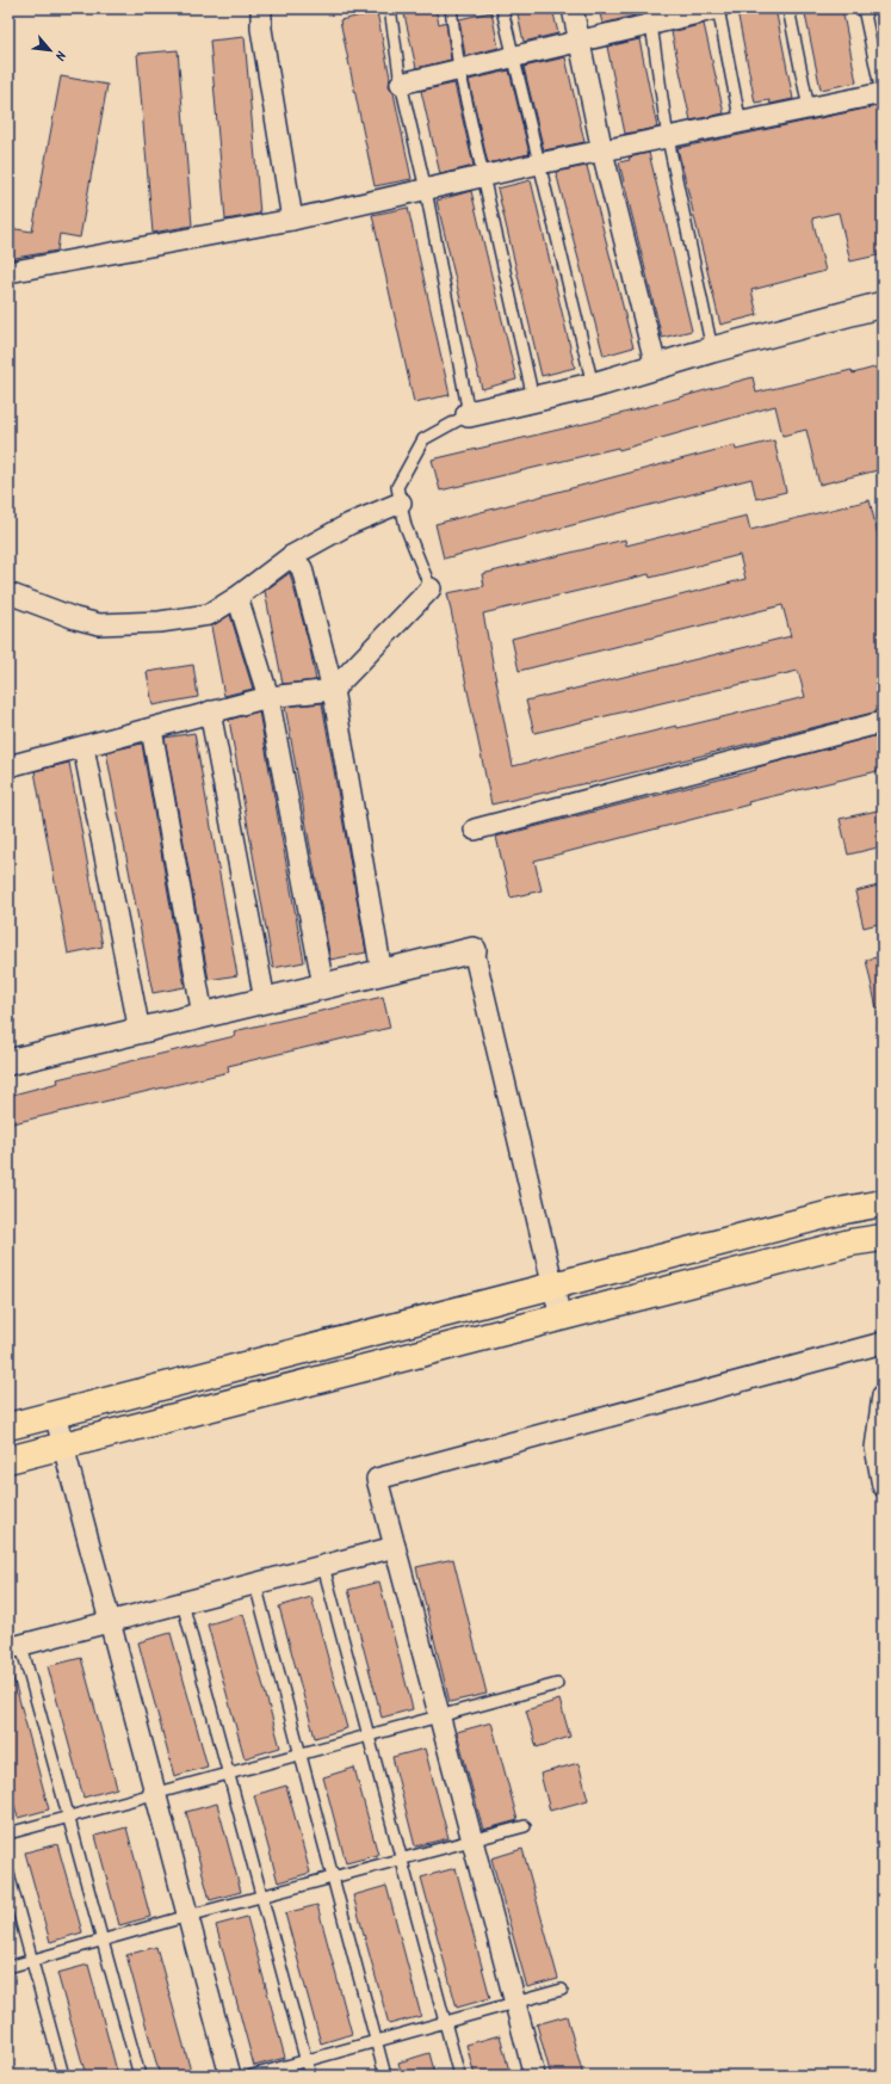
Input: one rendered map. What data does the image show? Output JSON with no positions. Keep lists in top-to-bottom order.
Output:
{
  "north": "bottom right"
}
